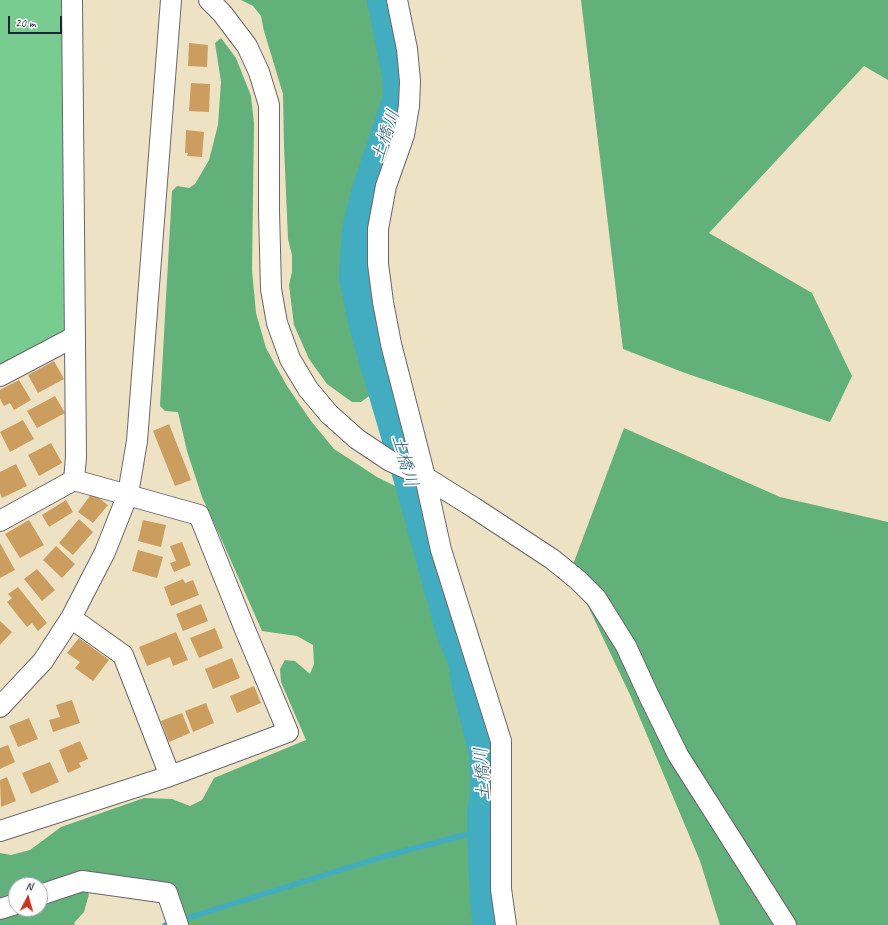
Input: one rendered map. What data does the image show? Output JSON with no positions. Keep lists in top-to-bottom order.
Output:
{
  "water": ["土橋川"],
  "scale_bar": "20 m",
  "north": "top"
}
